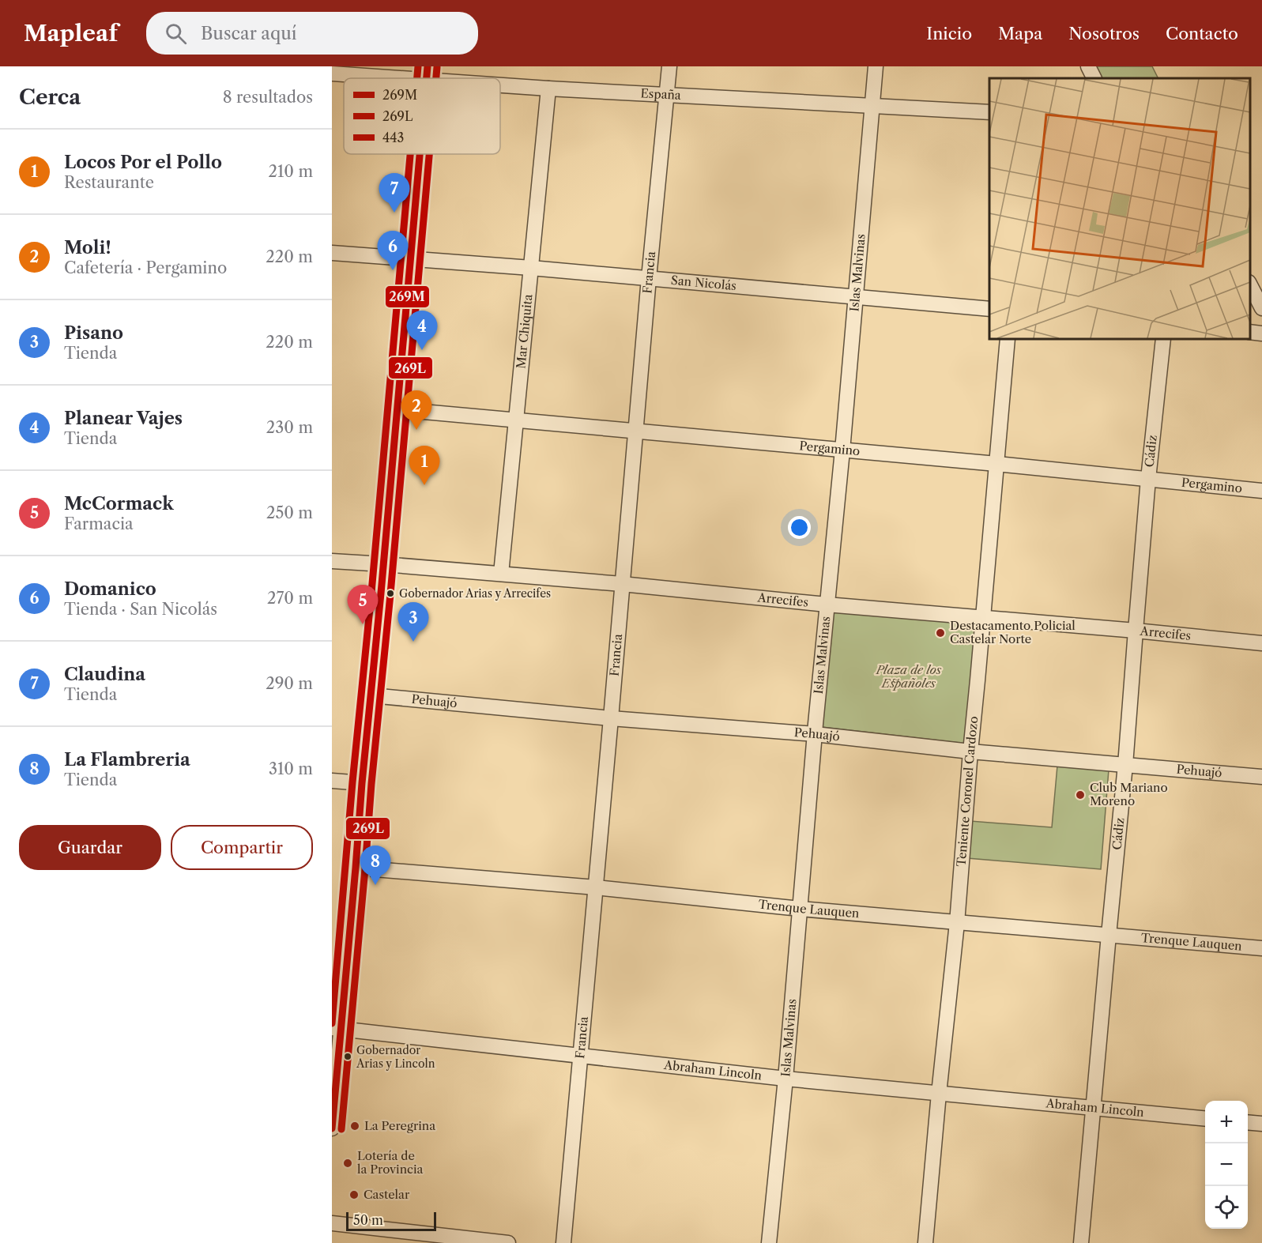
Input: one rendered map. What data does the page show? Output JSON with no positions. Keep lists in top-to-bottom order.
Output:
{
  "streets": {
    "street": [
      "España",
      "Francia",
      "Islas Malvinas",
      "San Nicolás",
      "Mar Chiquita",
      "Pergamino",
      "Cádiz",
      "Arrecifes",
      "Pehuajó",
      "Teniente Coronel Cardozo",
      "Trenque Lauquen",
      "Abraham Lincoln"
    ]
  },
  "crossings": [
    ["España", "Francia"],
    ["España", "Islas Malvinas"],
    ["España", "Mar Chiquita"],
    ["Francia", "San Nicolás"],
    ["Francia", "Pergamino"],
    ["Francia", "Arrecifes"],
    ["Francia", "Pehuajó"],
    ["Francia", "Trenque Lauquen"],
    ["Francia", "Abraham Lincoln"],
    ["Islas Malvinas", "San Nicolás"],
    ["Islas Malvinas", "Pergamino"],
    ["Islas Malvinas", "Arrecifes"],
    ["Islas Malvinas", "Pehuajó"],
    ["Islas Malvinas", "Trenque Lauquen"],
    ["Islas Malvinas", "Abraham Lincoln"],
    ["San Nicolás", "Mar Chiquita"],
    ["Mar Chiquita", "Pergamino"],
    ["Mar Chiquita", "Arrecifes"],
    ["Pergamino", "Cádiz"],
    ["Pergamino", "Teniente Coronel Cardozo"],
    ["Cádiz", "Arrecifes"],
    ["Cádiz", "Pehuajó"],
    ["Cádiz", "Trenque Lauquen"],
    ["Cádiz", "Abraham Lincoln"],
    ["Arrecifes", "Teniente Coronel Cardozo"],
    ["Pehuajó", "Teniente Coronel Cardozo"],
    ["Teniente Coronel Cardozo", "Trenque Lauquen"],
    ["Teniente Coronel Cardozo", "Abraham Lincoln"]
  ],
  "parks": ["Plaza de los Españoles"],
  "places": [
    "Gobernador Arias y Arrecifes",
    "Destacamento Policial Castelar Norte",
    "Club Mariano Moreno",
    "Gobernador Arias y Lincoln",
    "La Peregrina",
    "Lotería de la Provincia",
    "Castelar"
  ],
  "lines": ["transit line 269M", "transit line 443", "transit line 269L"],
  "legend": ["269M", "269L", "443"],
  "scale_bar": "50 m",
  "page": {
    "header": "Mapleaf",
    "search": "Buscar aquí",
    "nav": [
      "Inicio",
      "Mapa",
      "Nosotros",
      "Contacto"
    ],
    "heading": ["Cerca", "8 resultados"],
    "list": [
      {
        "mark": "1",
        "name": "Locos Por el Pollo",
        "note": "Restaurante",
        "value": "210 m"
      },
      {
        "mark": "2",
        "name": "Moli!",
        "note": "Cafetería · Pergamino",
        "value": "220 m"
      },
      {
        "mark": "3",
        "name": "Pisano",
        "note": "Tienda",
        "value": "220 m"
      },
      {
        "mark": "4",
        "name": "Planear Vajes",
        "note": "Tienda",
        "value": "230 m"
      },
      {
        "mark": "5",
        "name": "McCormack",
        "note": "Farmacia",
        "value": "250 m"
      },
      {
        "mark": "6",
        "name": "Domanico",
        "note": "Tienda · San Nicolás",
        "value": "270 m"
      },
      {
        "mark": "7",
        "name": "Claudina",
        "note": "Tienda",
        "value": "290 m"
      },
      {
        "mark": "8",
        "name": "La Flambreria",
        "note": "Tienda",
        "value": "310 m"
      }
    ],
    "pins": [
      "7",
      "6",
      "4",
      "2",
      "1",
      "5",
      "3",
      "8"
    ],
    "buttons": ["Guardar", "Compartir"],
    "map_buttons": ["+", "−"],
    "scale": "50 m"
  }
}
